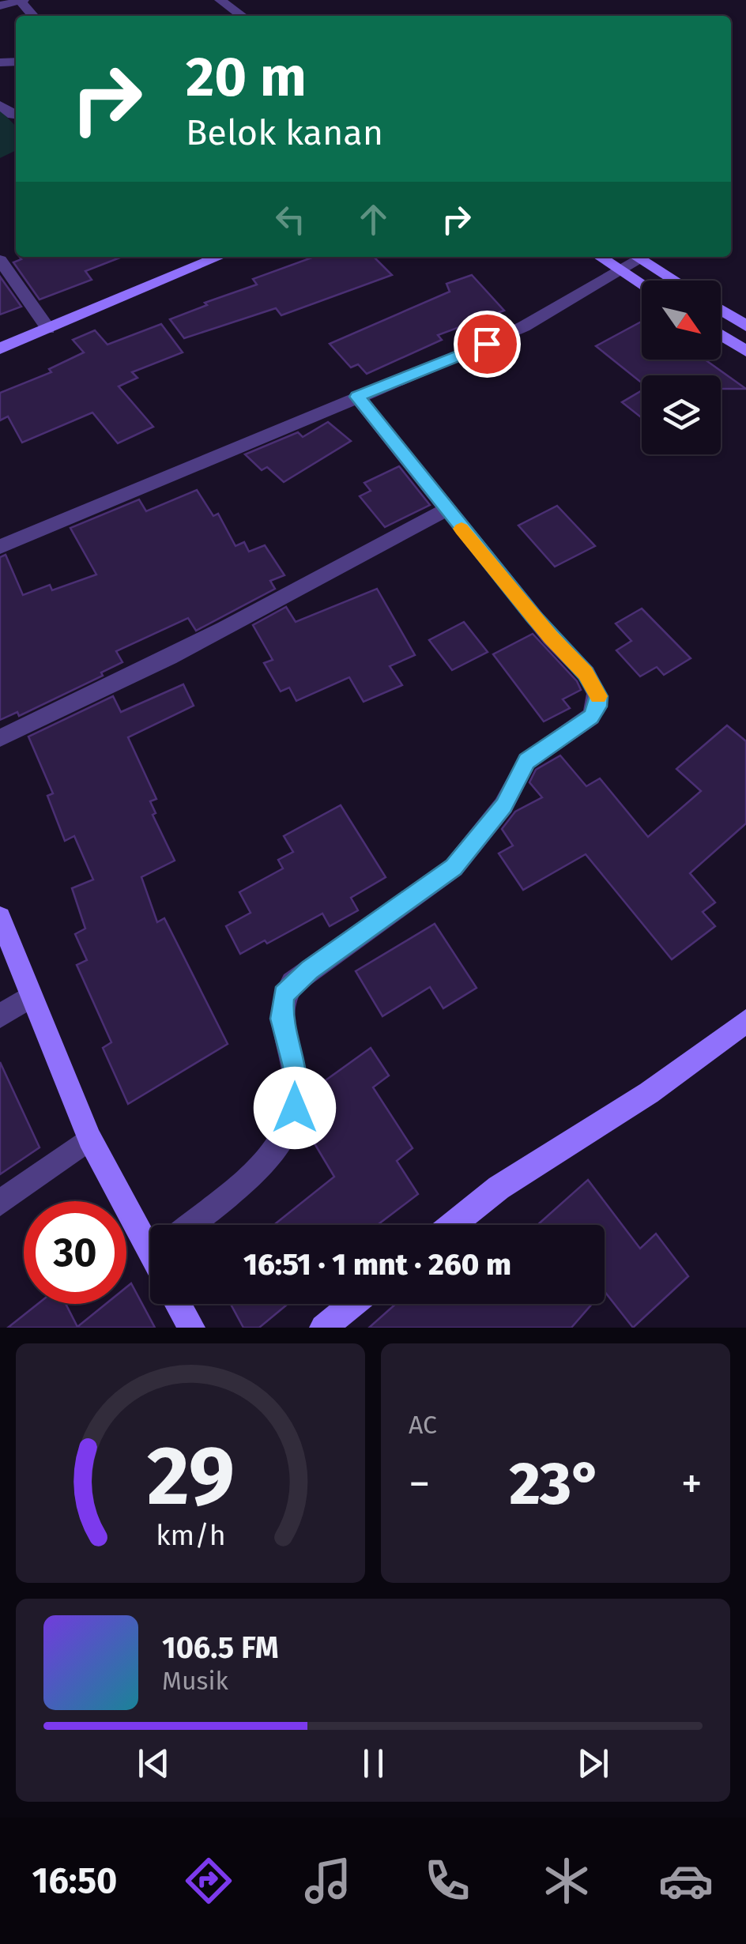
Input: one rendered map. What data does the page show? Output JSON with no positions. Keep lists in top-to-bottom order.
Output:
{
  "north": "bottom right",
  "page": {
    "turn": ["20 m", "Belok kanan"],
    "limit": "30",
    "trip": "16:51 · 1 mnt · 260 m",
    "tile": "AC",
    "heat": ["−", "23°", "+"],
    "song": ["106.5 FM", "Musik"],
    "tabs": "16:50",
    "gauge": ["29", "km/h"]
  }
}
